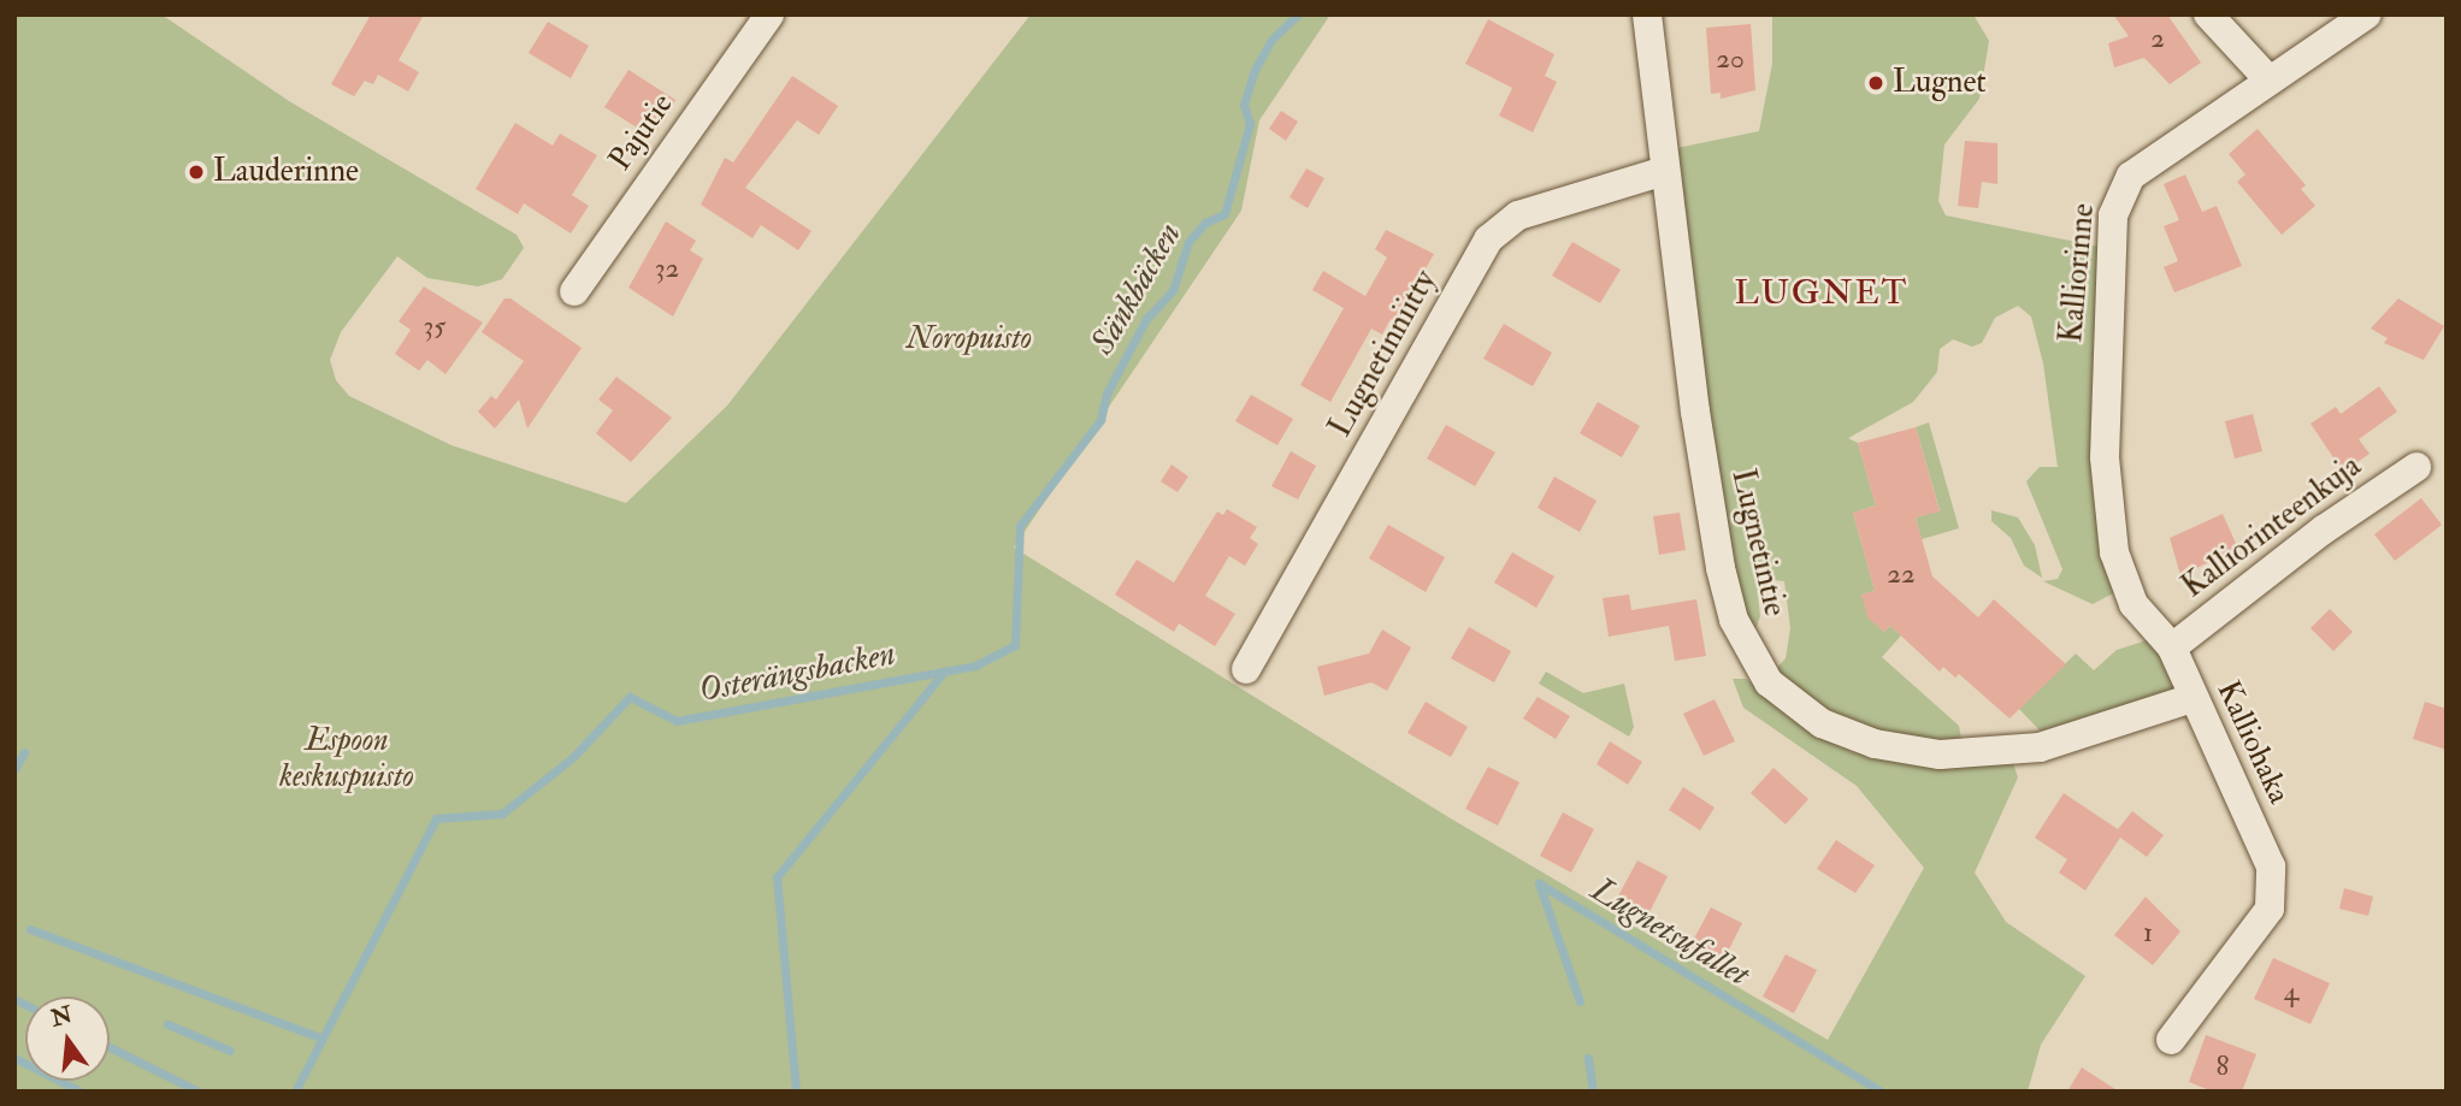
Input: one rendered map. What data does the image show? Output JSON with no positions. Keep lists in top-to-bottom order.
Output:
{
  "streets": {
    "street": [
      "Pajutie",
      "Kalliorinne",
      "Lugnetinniitty",
      "Kalliorinteenkuja",
      "Lugnetintie",
      "Kalliohaka"
    ]
  },
  "crossings": [
    ["Kalliorinne", "Kalliorinteenkuja"],
    ["Kalliorinne", "Kalliohaka"],
    ["Lugnetinniitty", "Lugnetintie"],
    ["Kalliorinteenkuja", "Kalliohaka"],
    ["Lugnetintie", "Kalliohaka"]
  ],
  "districts": ["LUGNET"],
  "water": ["Sänkbäcken", "Osterängsbacken", "Lugnetsufallet"],
  "parks": ["Noropuisto", "Espoon keskuspuisto"],
  "places": ["Lugnet", "Lauderinne"],
  "house_numbers": [
    "2",
    "20",
    "32",
    "35",
    "22",
    "1",
    "4",
    "8"
  ],
  "north": "top"
}
